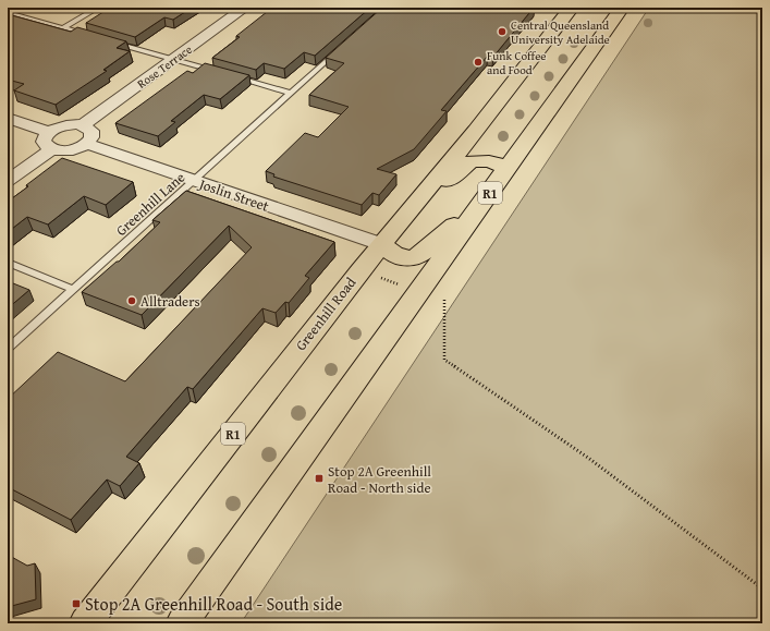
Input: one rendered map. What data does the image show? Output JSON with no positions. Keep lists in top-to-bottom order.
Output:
{
  "streets": {
    "highway": ["R1", "Greenhill Road"],
    "street": ["Rose Terrace", "Joslin Street"],
    "lane": ["Greenhill Lane"]
  },
  "crossings": [
    ["Joslin Street", "Greenhill Lane"],
    ["Joslin Street", "Greenhill Road"]
  ],
  "places": {
    "other": ["Central Queensland University Adelaide", "Funk Coffee and Food", "Alltraders"],
    "transit": ["Stop 2A Greenhill Road - North side", "Stop 2A Greenhill Road - South side"]
  }
}
